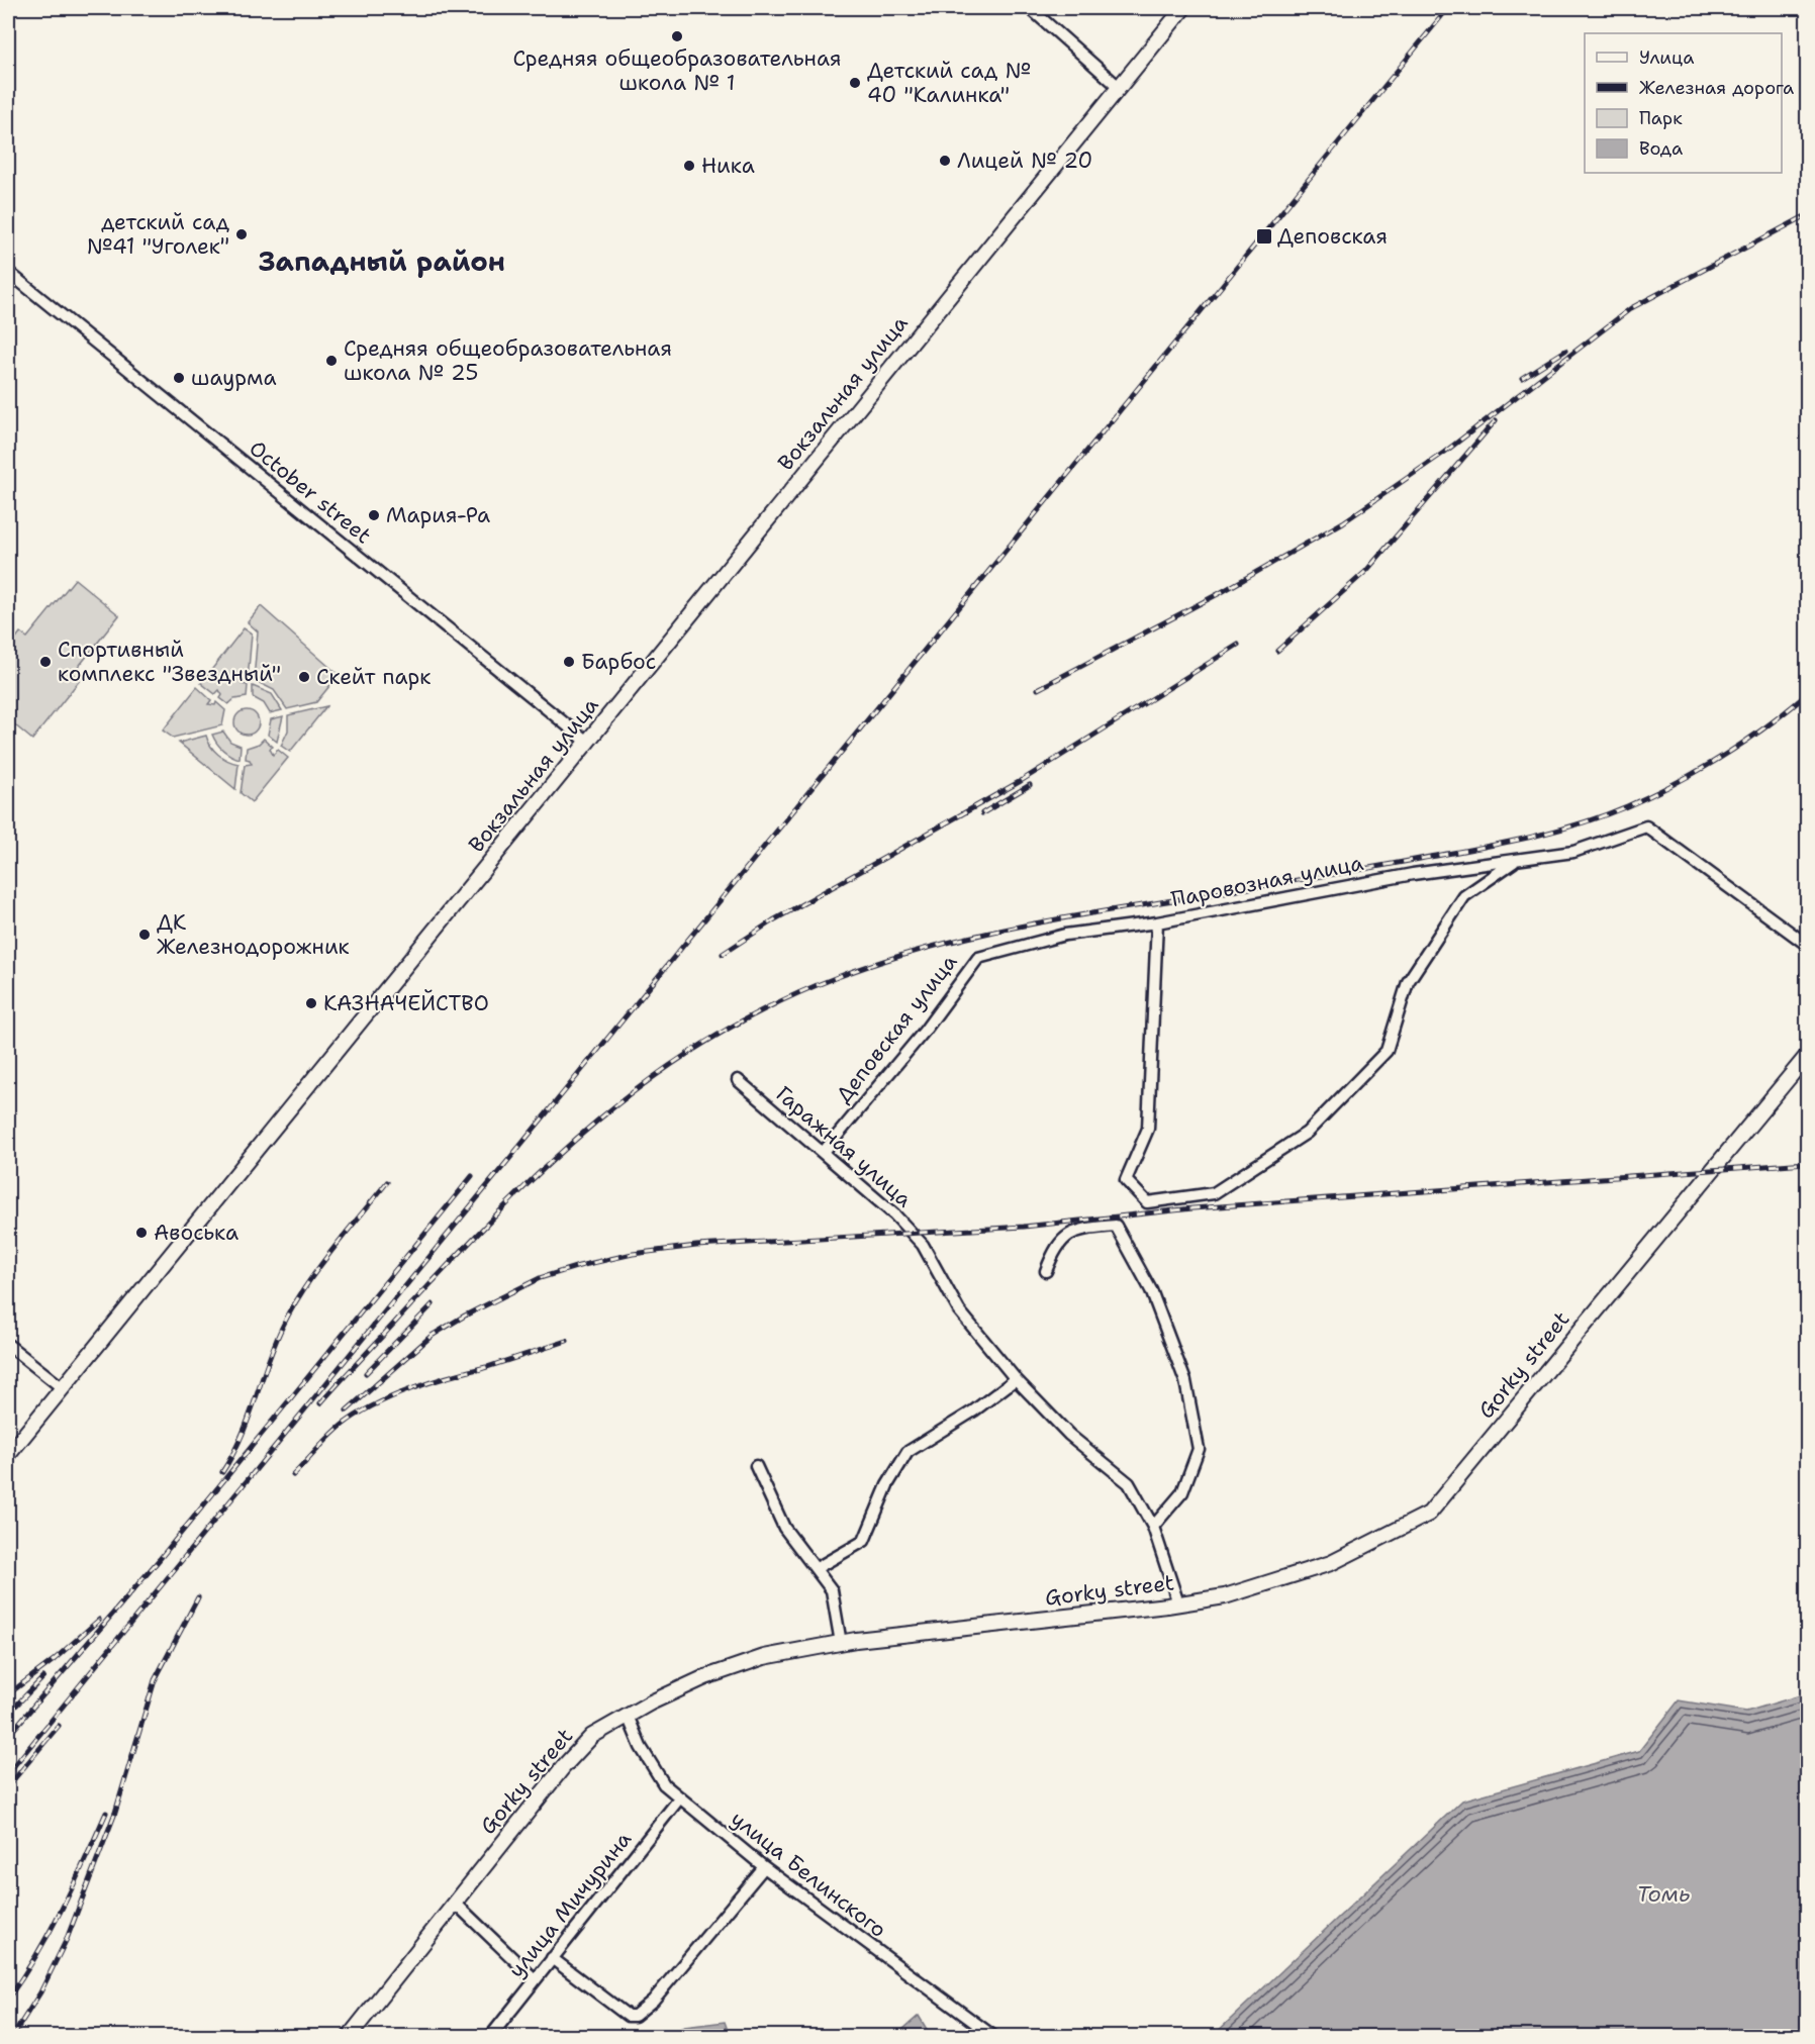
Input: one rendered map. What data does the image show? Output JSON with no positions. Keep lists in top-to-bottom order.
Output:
{
  "streets": {
    "main road": ["Вокзальная улица", "Gorky street"],
    "street": [
      "October street",
      "Паровозная улица",
      "Деповская улица",
      "Гаражная улица",
      "улица Белинского",
      "улица Мичурина"
    ]
  },
  "crossings": [
    ["Вокзальная улица", "October street"],
    ["Паровозная улица", "Деповская улица"],
    ["Деповская улица", "Гаражная улица"],
    ["Gorky street", "улица Белинского"],
    ["улица Белинского", "улица Мичурина"]
  ],
  "districts": ["Западный район"],
  "water": ["Томь"],
  "places": {
    "other": [
      "Средняя общеобразовательная школа № 1",
      "Детский сад № 40 \"Калинка\"",
      "Лицей № 20",
      "Ника",
      "детский сад №41 \"Уголек\"",
      "Средняя общеобразовательная школа № 25",
      "шаурма",
      "Мария-Ра",
      "Спортивный комплекс \"Звездный\"",
      "Барбос",
      "Скейт парк",
      "ДК Железнодорожник",
      "КАЗНАЧЕЙСТВО",
      "Авоська"
    ],
    "transit": ["Деповская"]
  },
  "legend": [
    "Улица",
    "Железная дорога",
    "Парк",
    "Вода"
  ]
}
